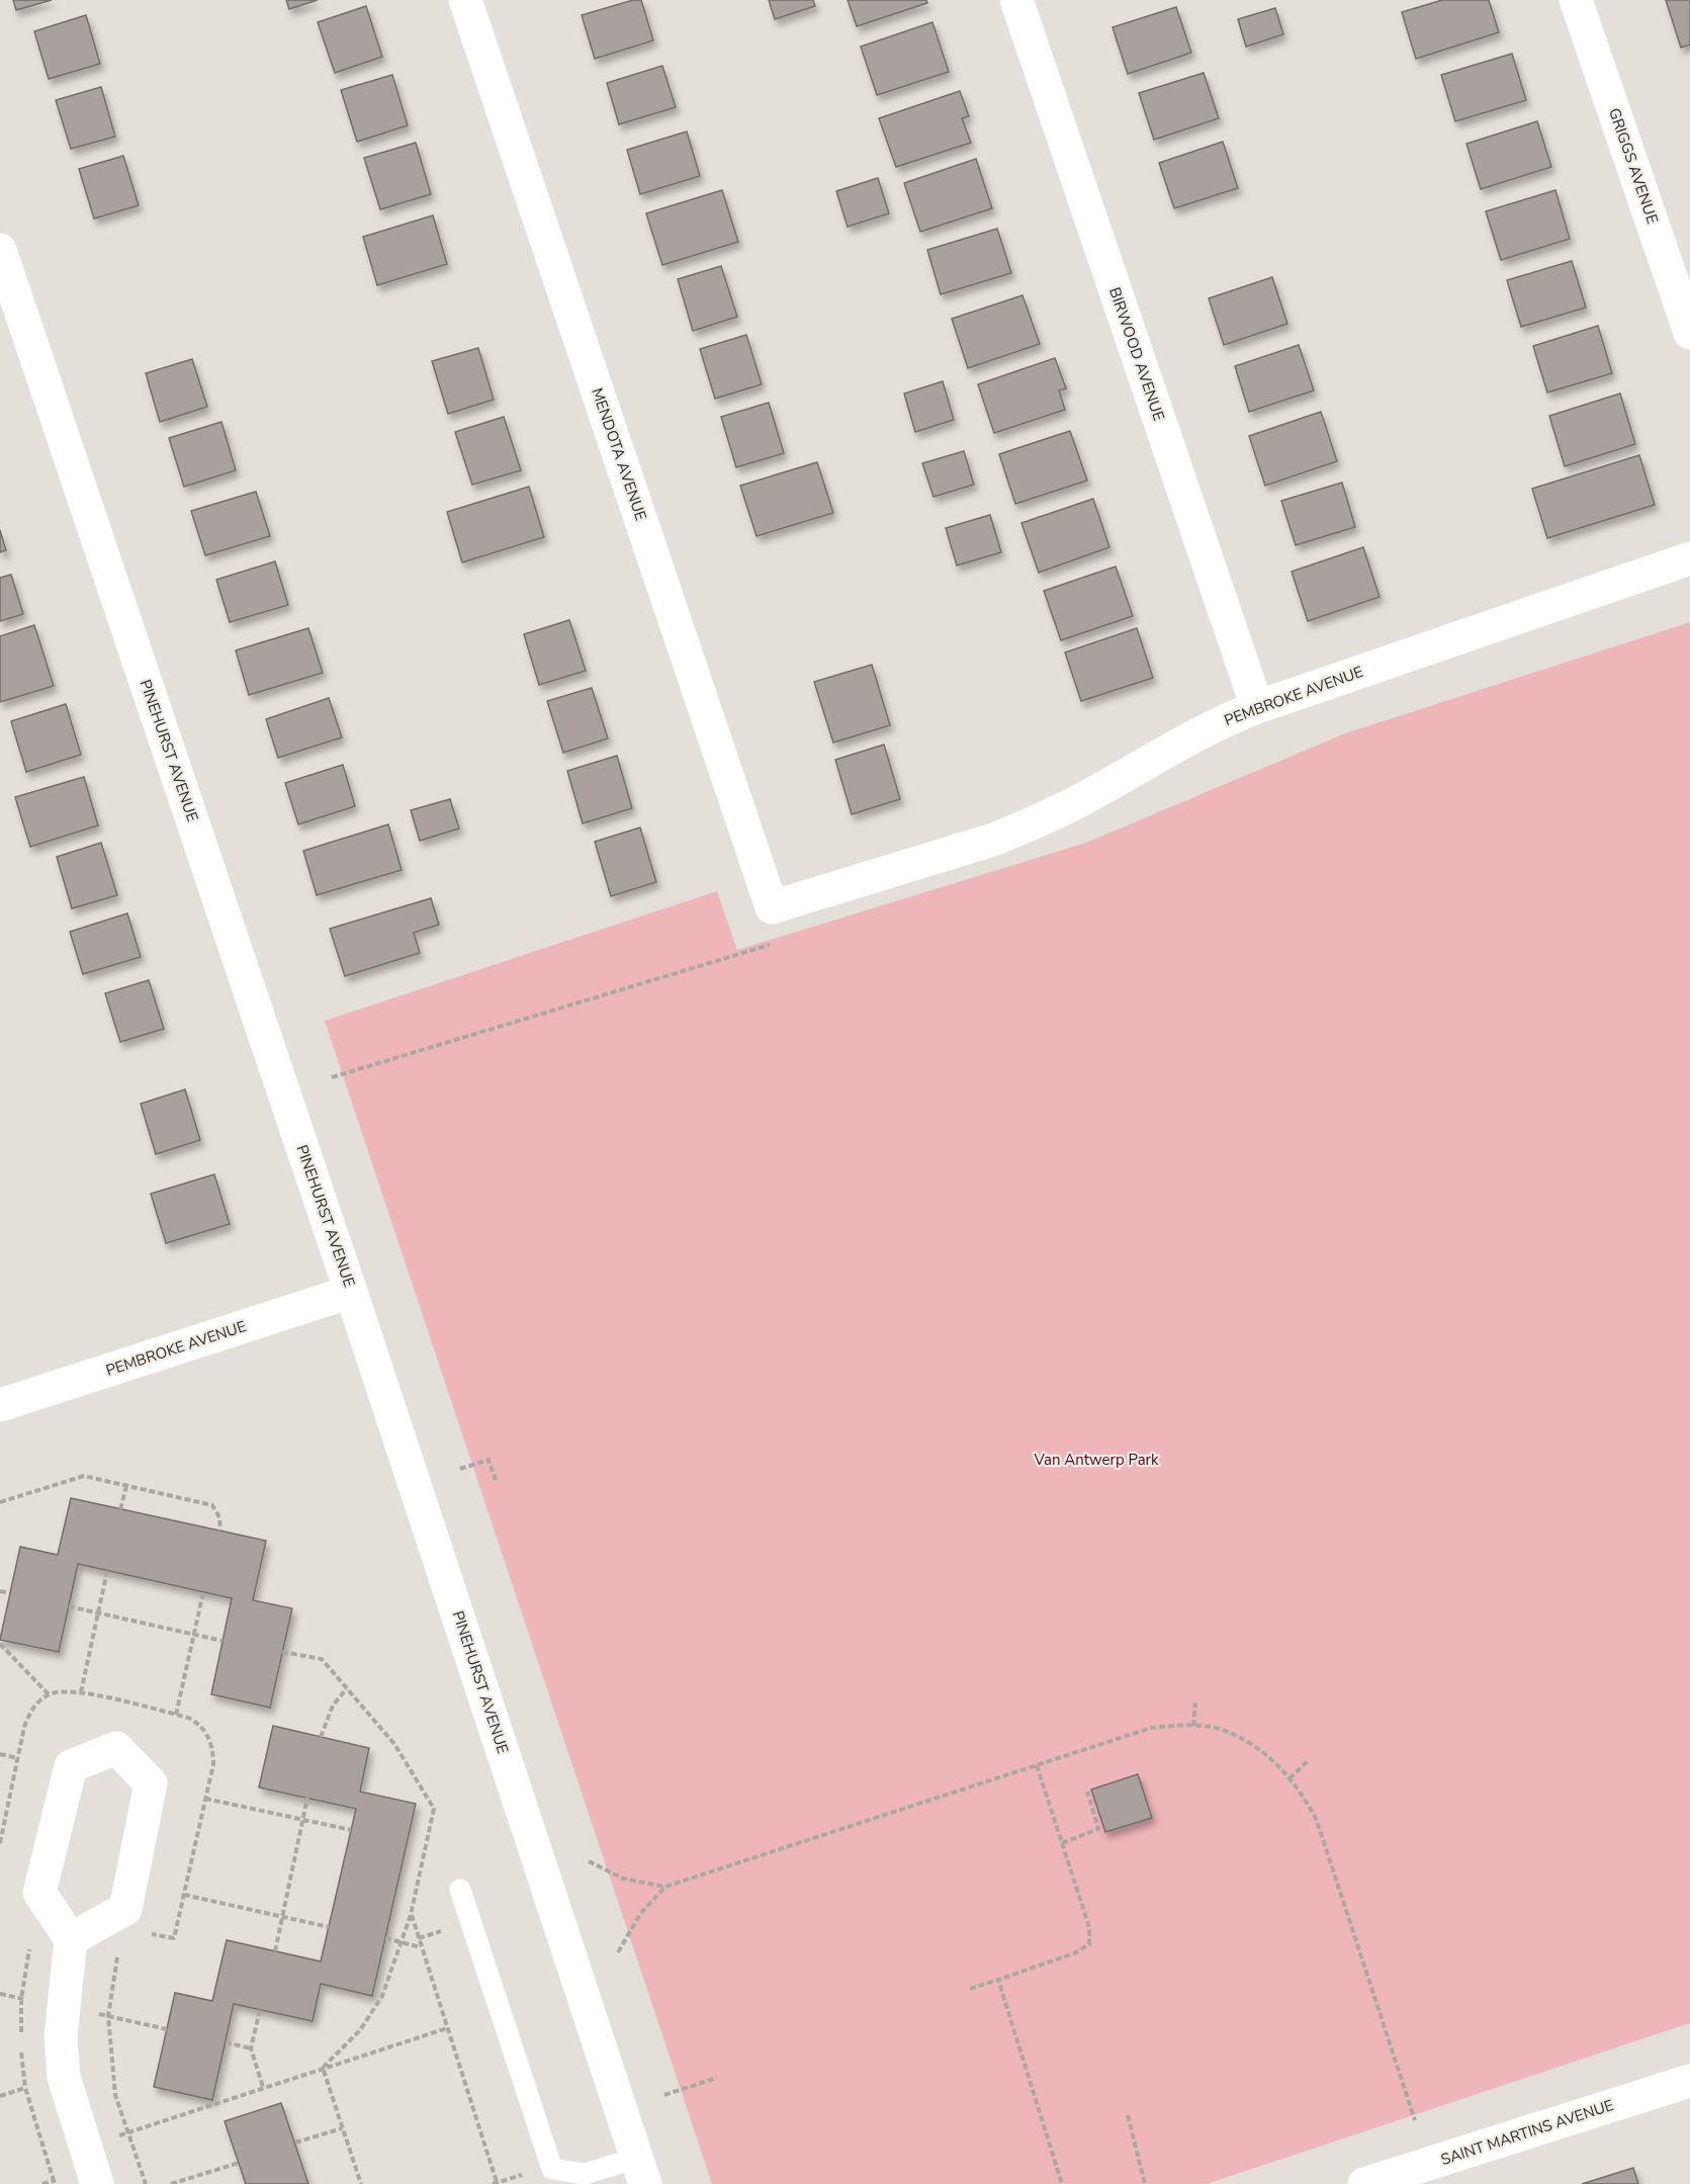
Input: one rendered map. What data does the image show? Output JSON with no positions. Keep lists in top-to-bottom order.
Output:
{
  "streets": {
    "street": [
      "GRIGGS AVENUE",
      "BIRWOOD AVENUE",
      "MENDOTA AVENUE",
      "PEMBROKE AVENUE",
      "PINEHURST AVENUE",
      "SAINT MARTINS AVENUE"
    ]
  },
  "crossings": [
    ["BIRWOOD AVENUE", "PEMBROKE AVENUE"],
    ["MENDOTA AVENUE", "PEMBROKE AVENUE"],
    ["PEMBROKE AVENUE", "PINEHURST AVENUE"]
  ],
  "parks": ["Van Antwerp Park"]
}
